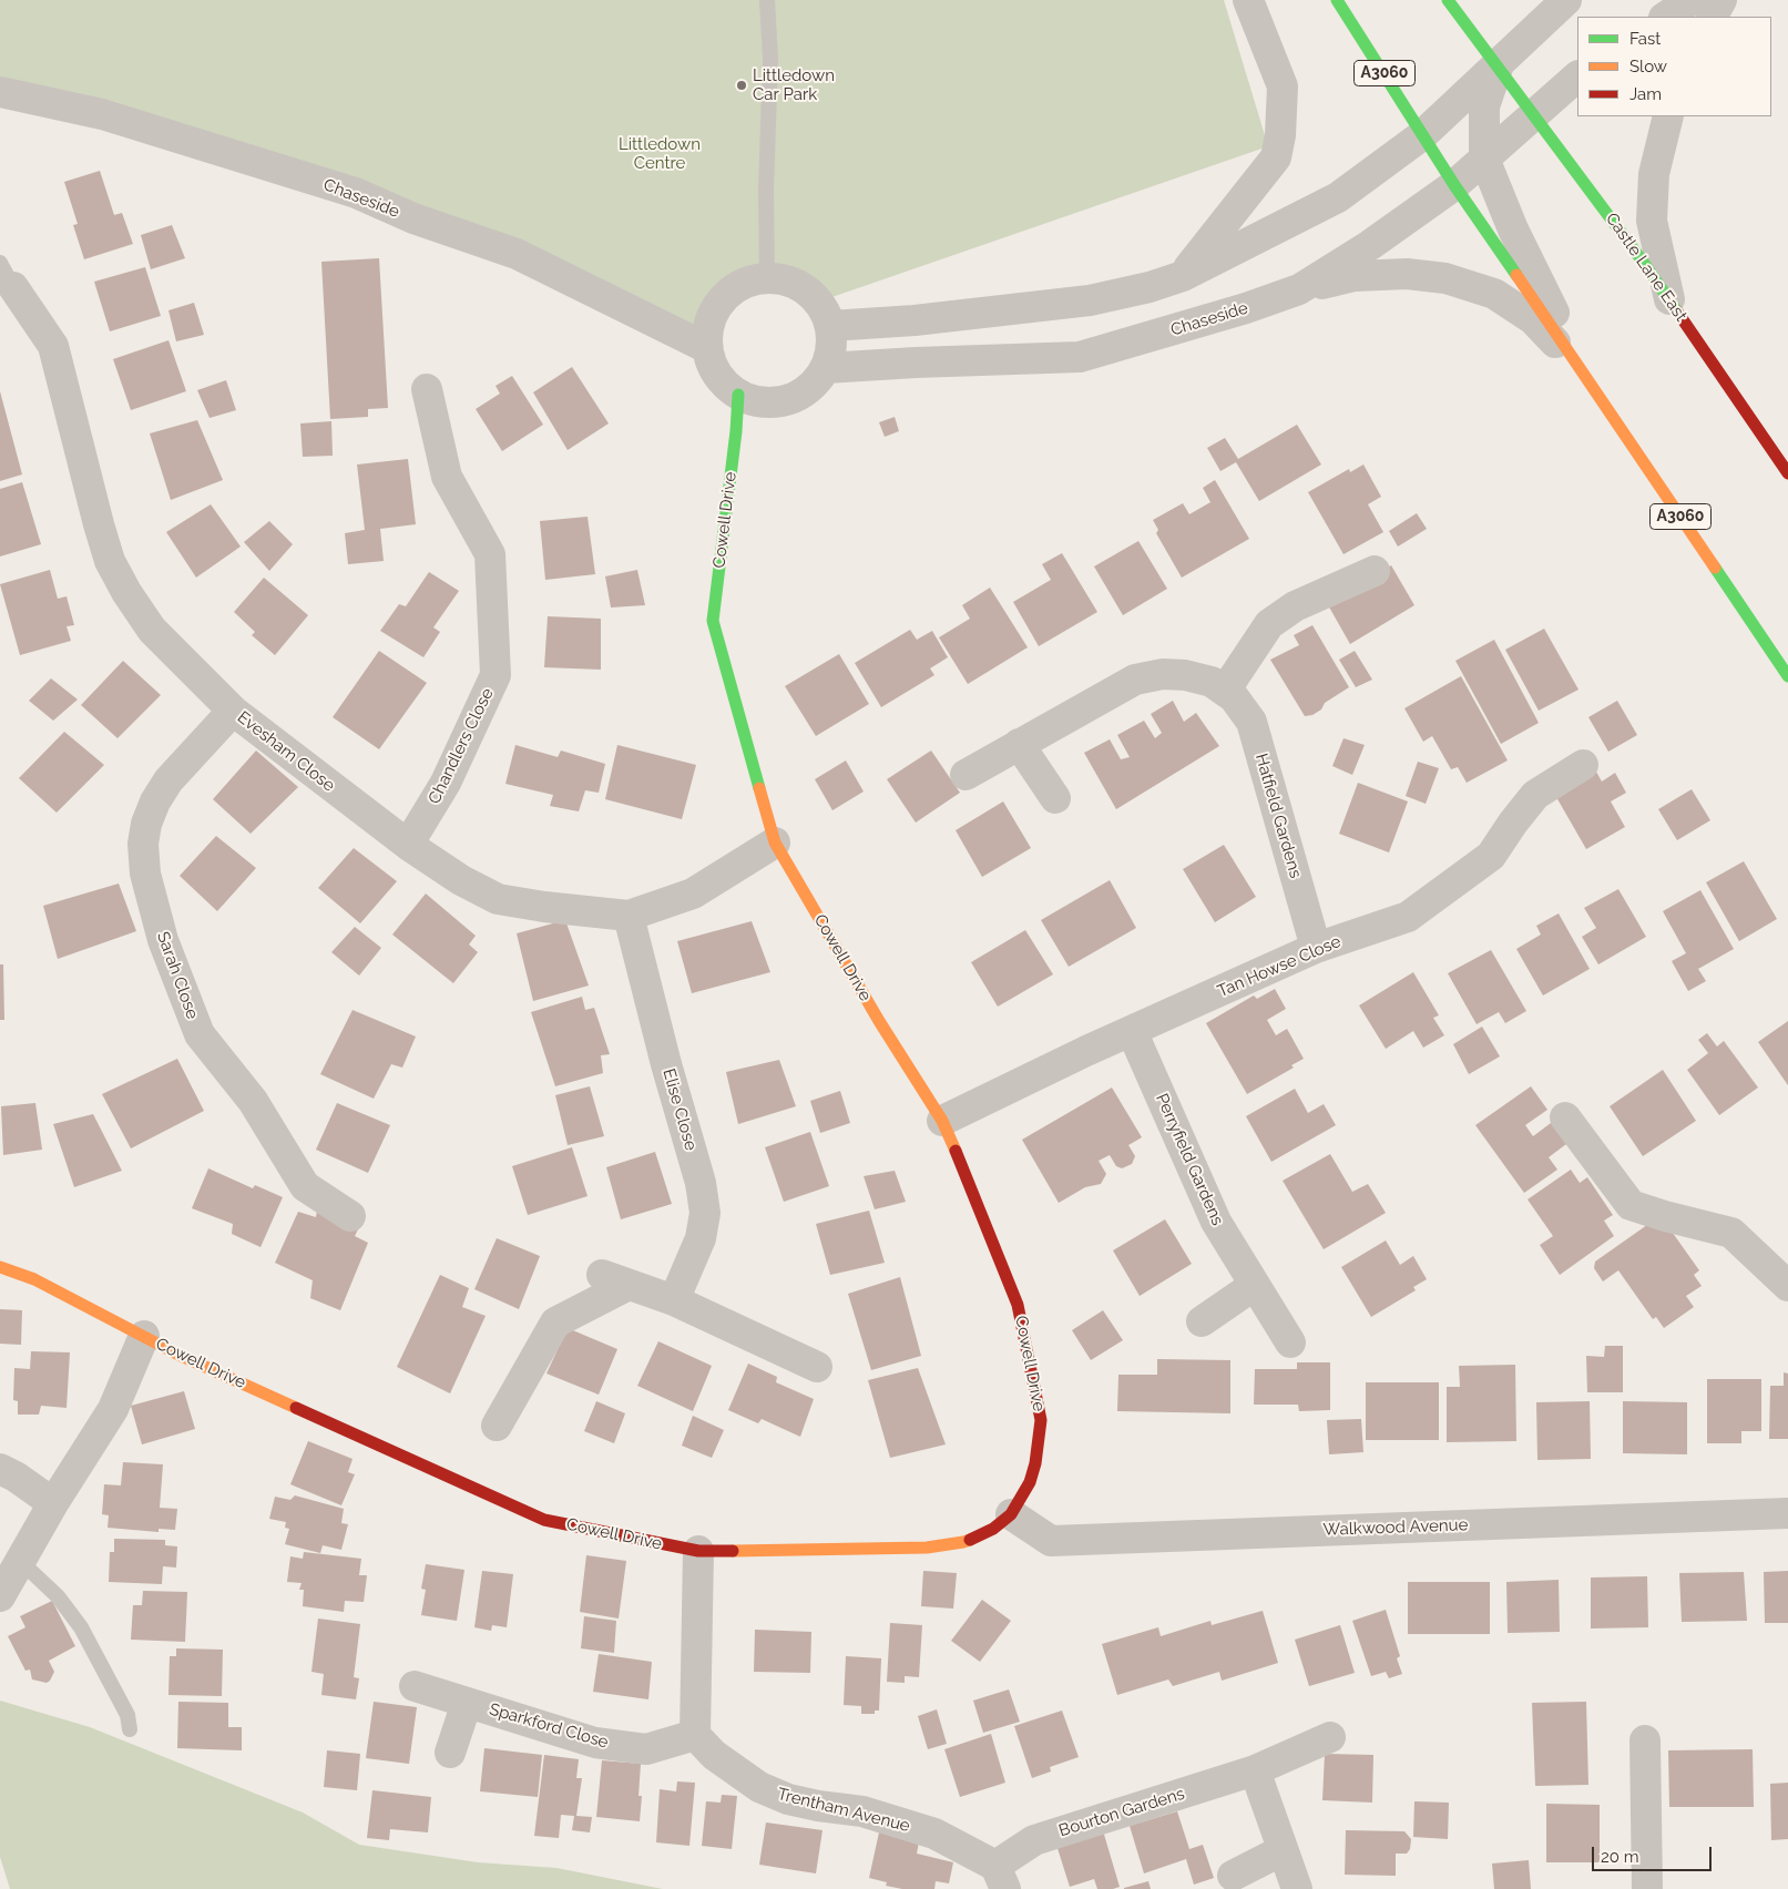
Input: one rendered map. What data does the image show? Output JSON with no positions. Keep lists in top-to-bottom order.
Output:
{
  "streets": {
    "street": [
      "A3060",
      "Chaseside",
      "Castle Lane East",
      "Cowell Drive",
      "Chandlers Close",
      "Evesham Close",
      "Hatfield Gardens",
      "Tan Howse Close",
      "Sarah Close",
      "Elise Close",
      "Perryfield Gardens",
      "Walkwood Avenue",
      "Sparkford Close",
      "Trentham Avenue",
      "Bourton Gardens"
    ]
  },
  "crossings": [
    ["A3060", "Chaseside"],
    ["Chaseside", "Castle Lane East"],
    ["Chaseside", "Cowell Drive"],
    ["Cowell Drive", "Evesham Close"],
    ["Cowell Drive", "Tan Howse Close"],
    ["Cowell Drive", "Walkwood Avenue"],
    ["Chandlers Close", "Evesham Close"],
    ["Evesham Close", "Sarah Close"],
    ["Evesham Close", "Elise Close"],
    ["Hatfield Gardens", "Tan Howse Close"],
    ["Tan Howse Close", "Perryfield Gardens"],
    ["Sparkford Close", "Trentham Avenue"],
    ["Trentham Avenue", "Bourton Gardens"]
  ],
  "parks": ["Littledown Centre"],
  "places": ["Littledown Car Park"],
  "legend": ["Fast", "Slow", "Jam"],
  "scale_bar": "20 m"
}
